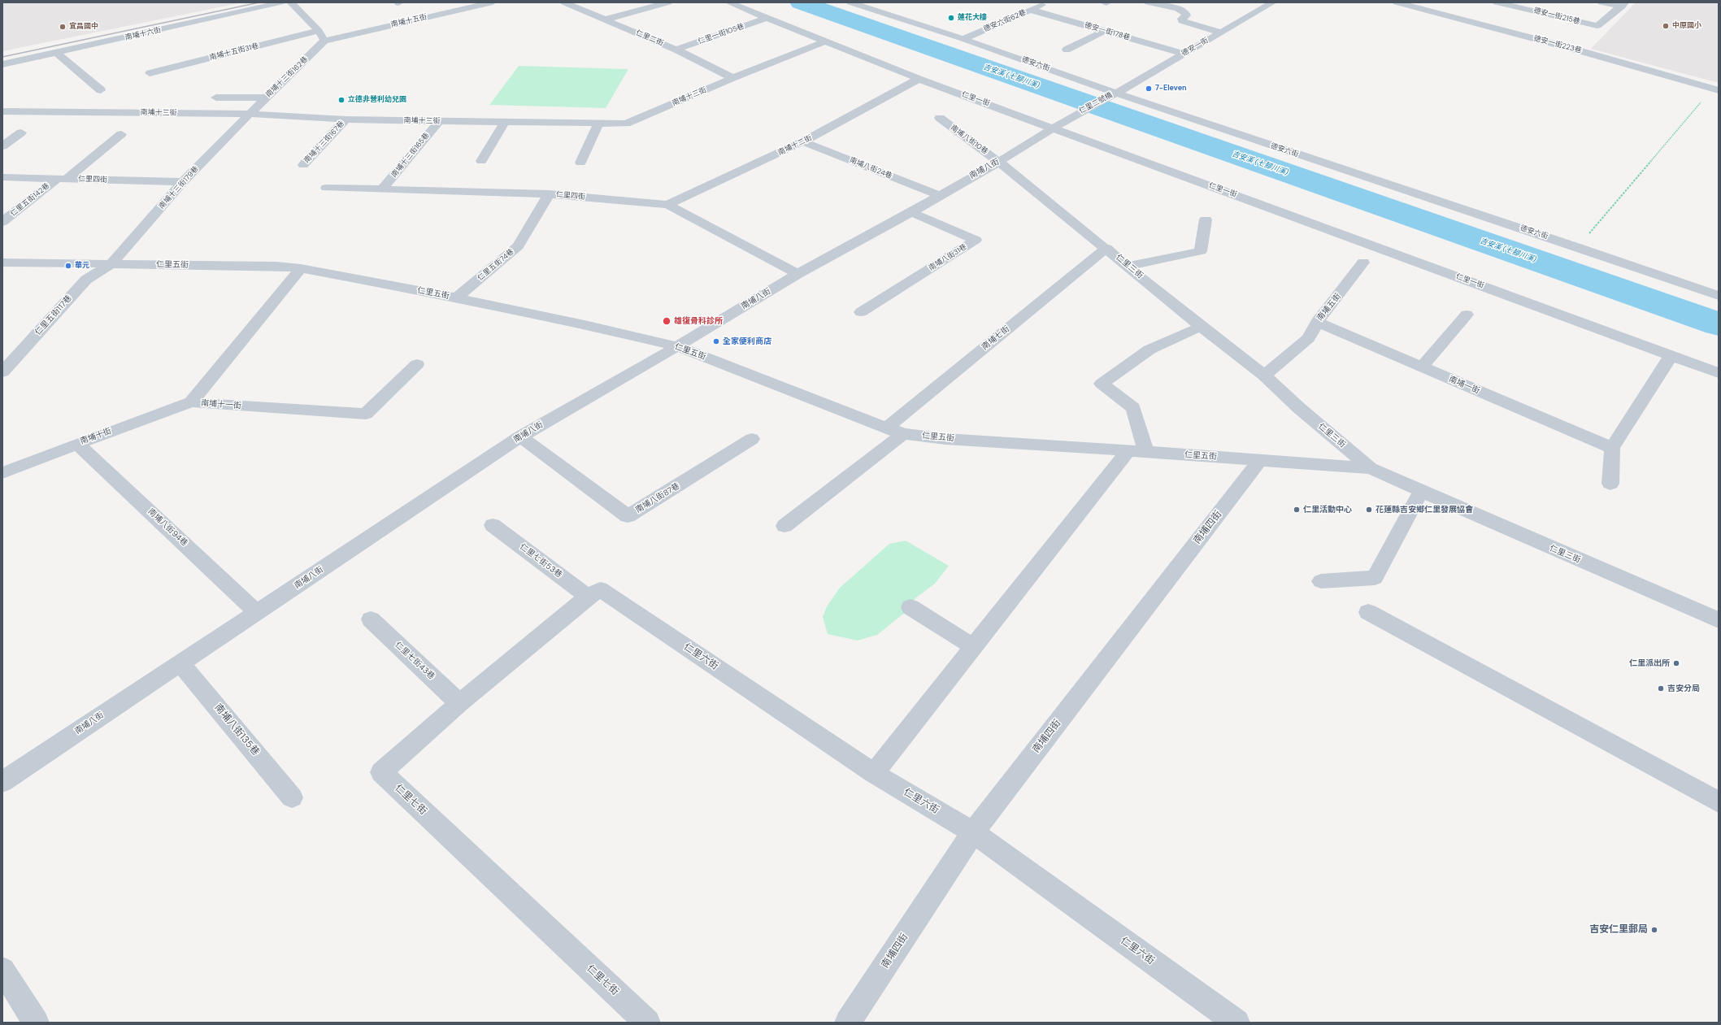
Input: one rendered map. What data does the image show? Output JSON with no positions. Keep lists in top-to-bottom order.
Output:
{
  "streets": {
    "street": [
      "德安一街215巷",
      "南埔十五街",
      "德安六街62巷",
      "德安一街178巷",
      "南埔十六街",
      "仁里一街105巷",
      "仁里二街",
      "德安一街223巷",
      "德安一街",
      "南埔十五街31巷",
      "德安六街",
      "南埔十三街162巷",
      "南埔十三街",
      "仁里一街",
      "仁里二號橋",
      "南埔八街10巷",
      "南埔十三街167巷",
      "南埔十二街",
      "南埔十三街165巷",
      "南埔八街24巷",
      "南埔八街",
      "仁里四街",
      "南埔十三街179巷",
      "仁里五街142巷",
      "南埔八街31巷",
      "仁里五街",
      "仁里五街74巷",
      "仁里三街",
      "南埔五街",
      "仁里五街117巷",
      "南埔七街",
      "南埔一街",
      "南埔十一街",
      "南埔十街",
      "南埔八街87巷",
      "南埔八街94巷",
      "南埔四街",
      "仁里七街53巷",
      "仁里六街",
      "仁里七街43巷",
      "南埔八街135巷",
      "仁里七街"
    ]
  },
  "crossings": [
    ["南埔十五街", "南埔十三街162巷"],
    ["德安六街62巷", "德安一街178巷"],
    ["德安六街62巷", "德安六街"],
    ["德安一街178巷", "德安一街"],
    ["仁里一街105巷", "仁里二街"],
    ["仁里一街105巷", "仁里一街"],
    ["仁里二街", "南埔十三街"],
    ["德安一街", "德安六街"],
    ["德安一街", "仁里二號橋"],
    ["德安六街", "仁里二號橋"],
    ["南埔十三街162巷", "南埔十三街"],
    ["南埔十三街162巷", "南埔十三街179巷"],
    ["南埔十三街", "仁里一街"],
    ["南埔十三街", "南埔十三街167巷"],
    ["南埔十三街", "南埔十三街165巷"],
    ["南埔十三街", "南埔十三街179巷"],
    ["仁里一街", "南埔十二街"],
    ["仁里一街", "南埔八街"],
    ["仁里二號橋", "南埔八街"],
    ["南埔八街10巷", "南埔八街"],
    ["南埔八街10巷", "仁里三街"],
    ["南埔十二街", "南埔八街24巷"],
    ["南埔十二街", "仁里四街"],
    ["南埔十三街165巷", "仁里四街"],
    ["南埔八街24巷", "南埔八街"],
    ["南埔八街", "仁里四街"],
    ["南埔八街", "南埔八街31巷"],
    ["南埔八街", "仁里五街"],
    ["南埔八街", "仁里三街"],
    ["南埔八街", "南埔八街87巷"],
    ["南埔八街", "南埔八街94巷"],
    ["南埔八街", "南埔八街135巷"],
    ["仁里四街", "南埔十三街179巷"],
    ["仁里四街", "仁里五街142巷"],
    ["仁里四街", "仁里五街74巷"],
    ["南埔十三街179巷", "仁里五街"],
    ["南埔十三街179巷", "仁里五街117巷"],
    ["仁里五街", "仁里五街74巷"],
    ["仁里五街", "仁里三街"],
    ["仁里五街", "仁里五街117巷"],
    ["仁里五街", "南埔七街"],
    ["仁里五街", "南埔十一街"],
    ["仁里五街", "南埔四街"],
    ["仁里三街", "南埔五街"],
    ["仁里三街", "南埔七街"],
    ["南埔五街", "南埔一街"],
    ["南埔十一街", "南埔十街"],
    ["南埔十街", "南埔八街94巷"],
    ["南埔四街", "仁里六街"],
    ["仁里七街53巷", "仁里六街"],
    ["仁里七街53巷", "仁里七街"],
    ["仁里六街", "仁里七街"],
    ["仁里七街43巷", "仁里七街"]
  ],
  "water": ["吉安溪 (七腳川溪)"],
  "places": [
    "蓮花大樓",
    "中原國小",
    "宜昌國中",
    "7-Eleven",
    "立德非營利幼兒園",
    "華元",
    "雄復骨科診所",
    "全家便利商店",
    "仁里活動中心",
    "花蓮縣吉安鄉仁里發展協會",
    "仁里派出所",
    "吉安分局",
    "吉安仁里郵局"
  ]
}
